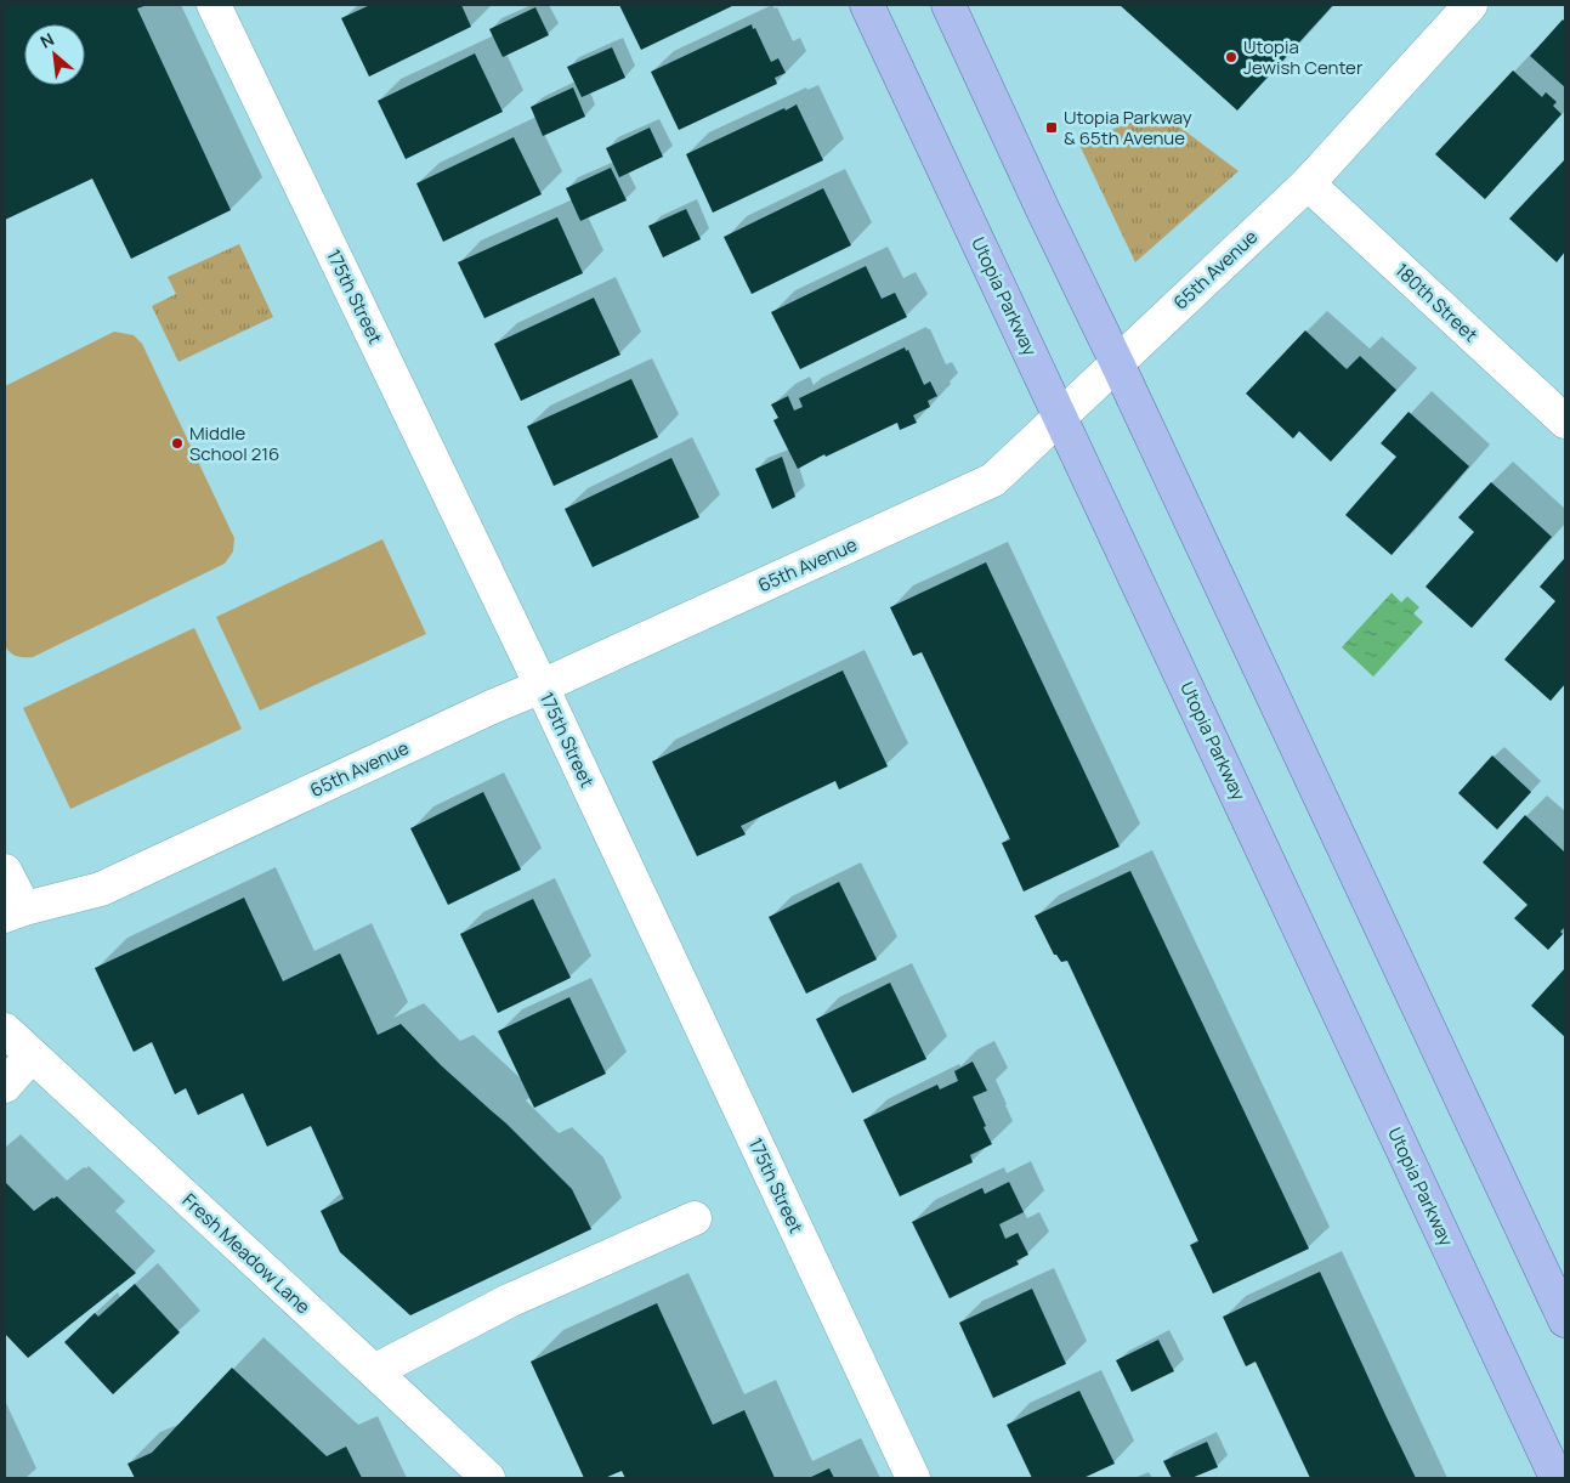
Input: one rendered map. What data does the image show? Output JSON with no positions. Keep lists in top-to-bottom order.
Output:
{
  "streets": {
    "main road": ["Utopia Parkway"],
    "street": [
      "65th Avenue",
      "175th Street",
      "180th Street",
      "Fresh Meadow Lane"
    ]
  },
  "crossings": [
    ["65th Avenue", "175th Street"],
    ["65th Avenue", "Utopia Parkway"],
    ["65th Avenue", "180th Street"]
  ],
  "places": {
    "other": ["Utopia Jewish Center", "Middle School 216"],
    "transit": ["Utopia Parkway & 65th Avenue"]
  },
  "north": "top left"
}
